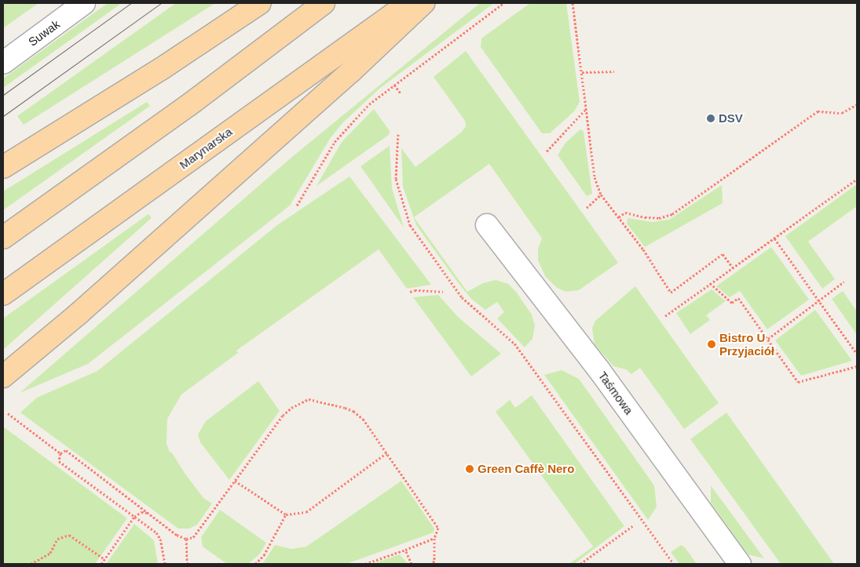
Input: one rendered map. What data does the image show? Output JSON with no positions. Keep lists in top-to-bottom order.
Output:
{
  "streets": {
    "main road": ["Marynarska"],
    "street": ["Suwak", "Taśmowa"]
  },
  "places": ["DSV", "Bistro U Przyjaciół", "Green Caffè Nero"]
}
